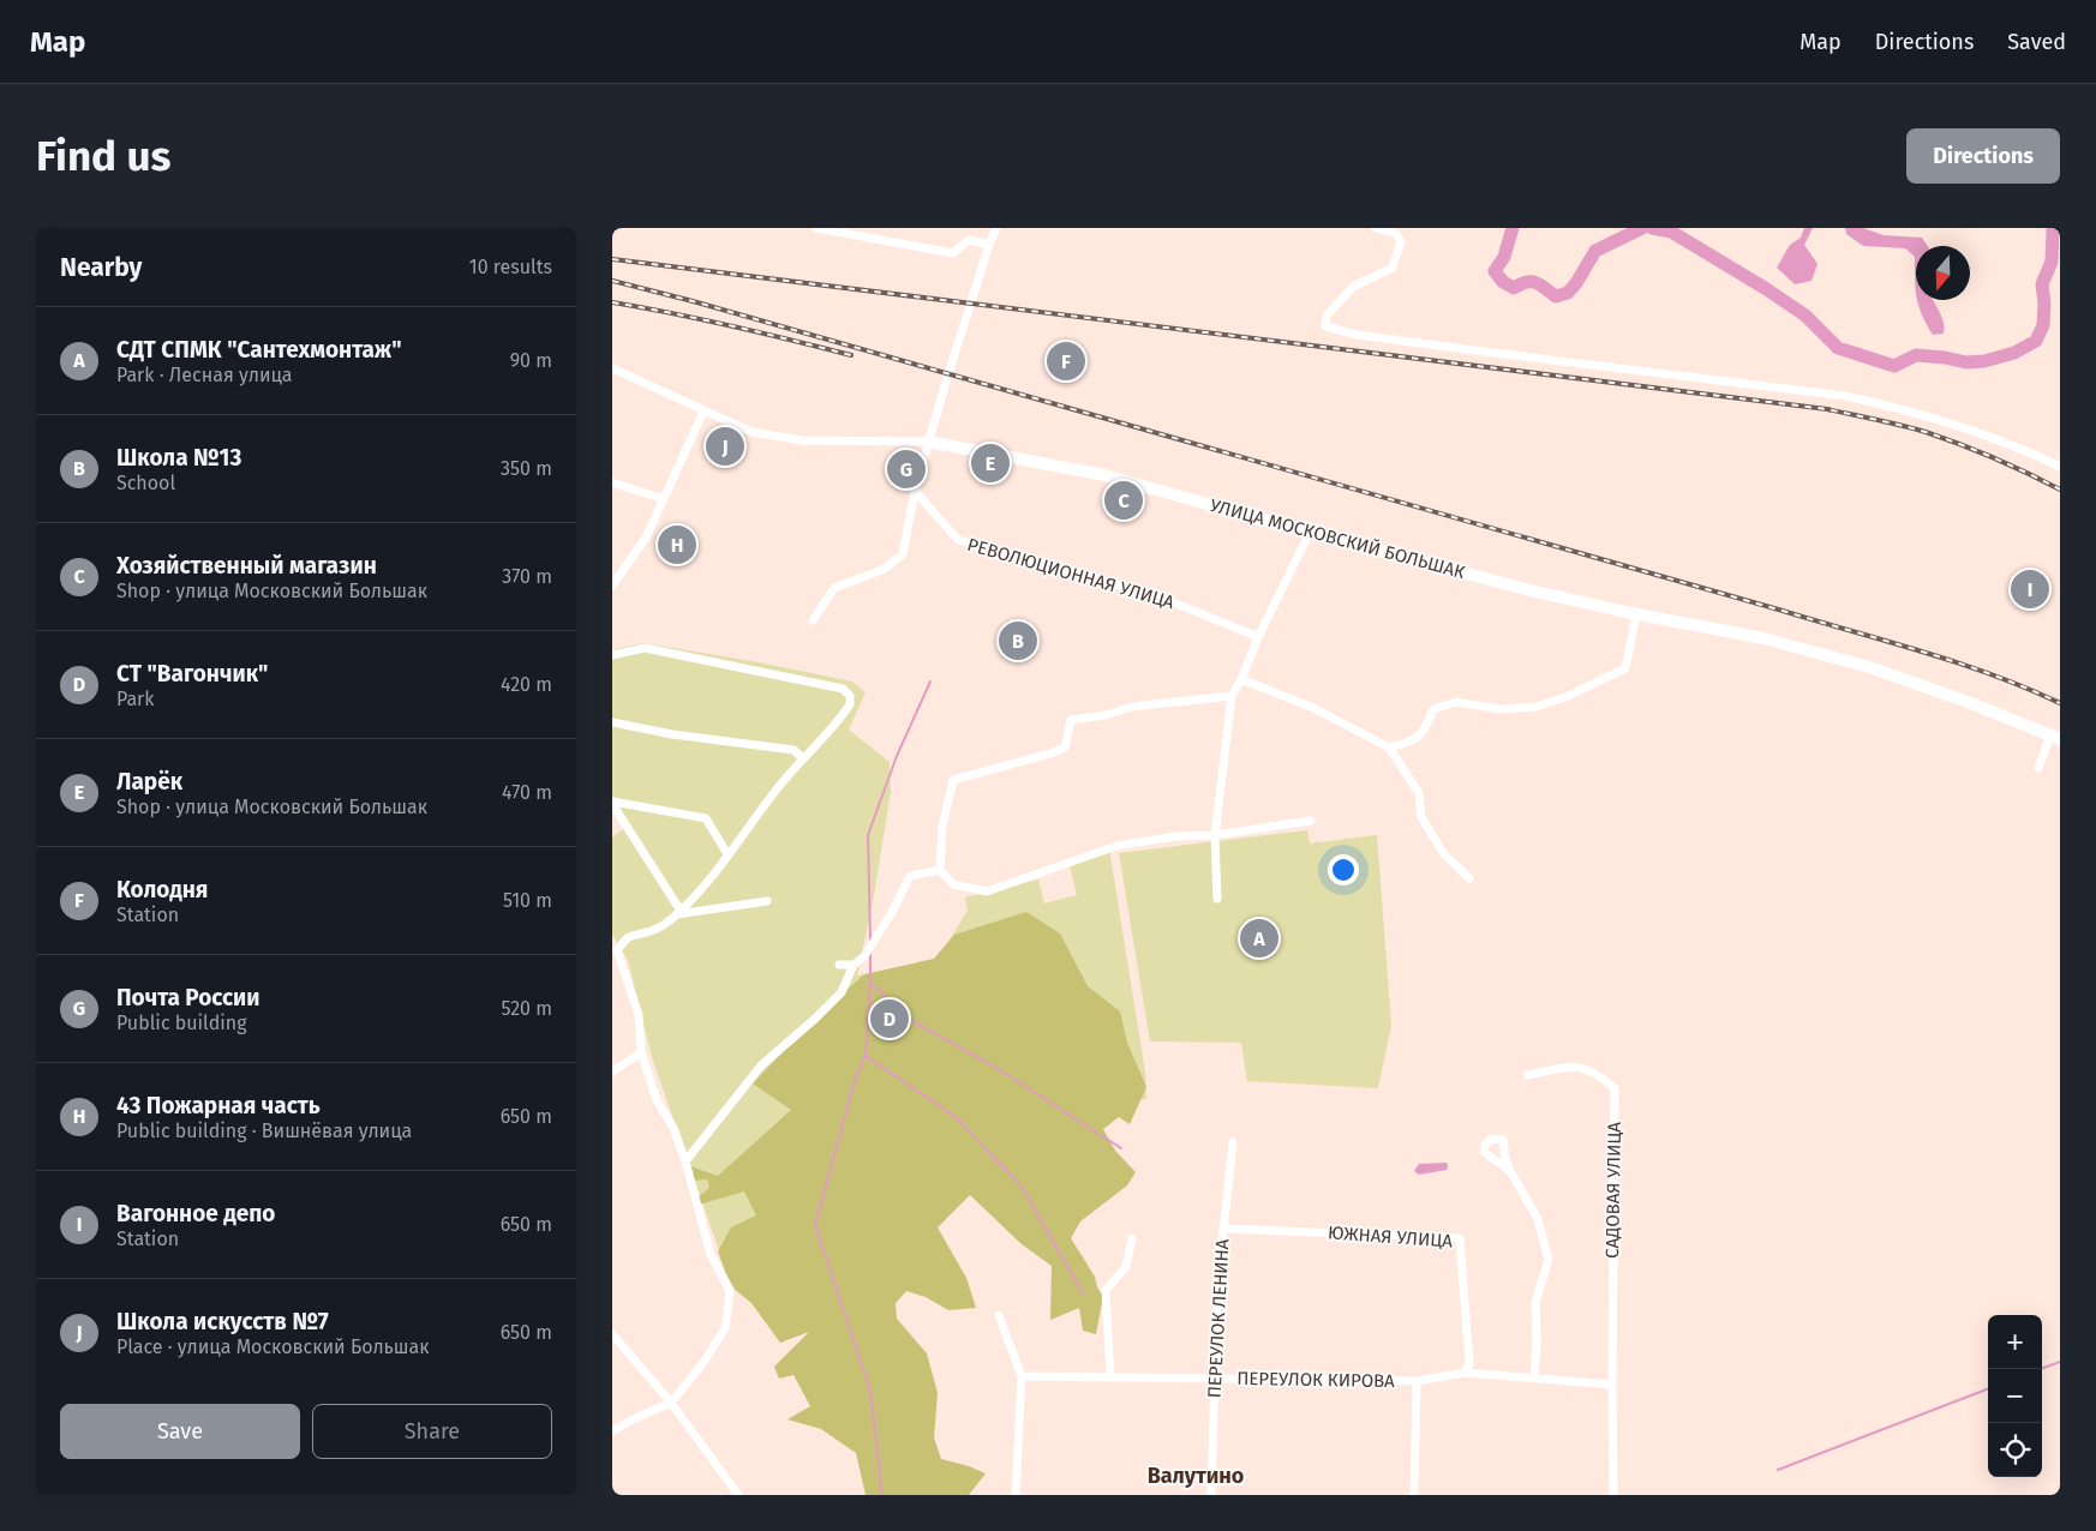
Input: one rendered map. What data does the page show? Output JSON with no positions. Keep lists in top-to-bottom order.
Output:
{
  "streets": {
    "street": [
      "УЛИЦА МОСКОВСКИЙ БОЛЬШАК",
      "РЕВОЛЮЦИОННАЯ УЛИЦА",
      "САДОВАЯ УЛИЦА",
      "ЮЖНАЯ УЛИЦА",
      "ПЕРЕУЛОК ЛЕНИНА",
      "ПЕРЕУЛОК КИРОВА"
    ]
  },
  "crossings": [
    ["ЮЖНАЯ УЛИЦА", "ПЕРЕУЛОК ЛЕНИНА"],
    ["ЮЖНАЯ УЛИЦА", "ПЕРЕУЛОК КИРОВА"],
    ["ПЕРЕУЛОК ЛЕНИНА", "ПЕРЕУЛОК КИРОВА"]
  ],
  "districts": ["Валутино"],
  "north": "bottom",
  "page": {
    "header": "Map",
    "nav": ["Map", "Directions", "Saved"],
    "buttons": [
      "Directions",
      ["Save", "Share"]
    ],
    "title": "Find us",
    "heading": ["Nearby", "10 results"],
    "list": [
      {
        "mark": "A",
        "name": "СДТ СПМК \"Сантехмонтаж\"",
        "note": "Park · Лесная улица",
        "value": "90 m"
      },
      {
        "mark": "B",
        "name": "Школа №13",
        "note": "School",
        "value": "350 m"
      },
      {
        "mark": "C",
        "name": "Хозяйственный магазин",
        "note": "Shop · улица Московский Большак",
        "value": "370 m"
      },
      {
        "mark": "D",
        "name": "СТ \"Вагончик\"",
        "note": "Park",
        "value": "420 m"
      },
      {
        "mark": "E",
        "name": "Ларёк",
        "note": "Shop · улица Московский Большак",
        "value": "470 m"
      },
      {
        "mark": "F",
        "name": "Колодня",
        "note": "Station",
        "value": "510 m"
      },
      {
        "mark": "G",
        "name": "Почта России",
        "note": "Public building",
        "value": "520 m"
      },
      {
        "mark": "H",
        "name": "43 Пожарная часть",
        "note": "Public building · Вишнёвая улица",
        "value": "650 m"
      },
      {
        "mark": "I",
        "name": "Вагонное депо",
        "note": "Station",
        "value": "650 m"
      },
      {
        "mark": "J",
        "name": "Школа искусств №7",
        "note": "Place · улица Московский Большак",
        "value": "650 m"
      }
    ],
    "pins": [
      "F",
      "J",
      "E",
      "G",
      "C",
      "H",
      "I",
      "B",
      "A",
      "D"
    ],
    "map_buttons": ["+", "−"]
  }
}
